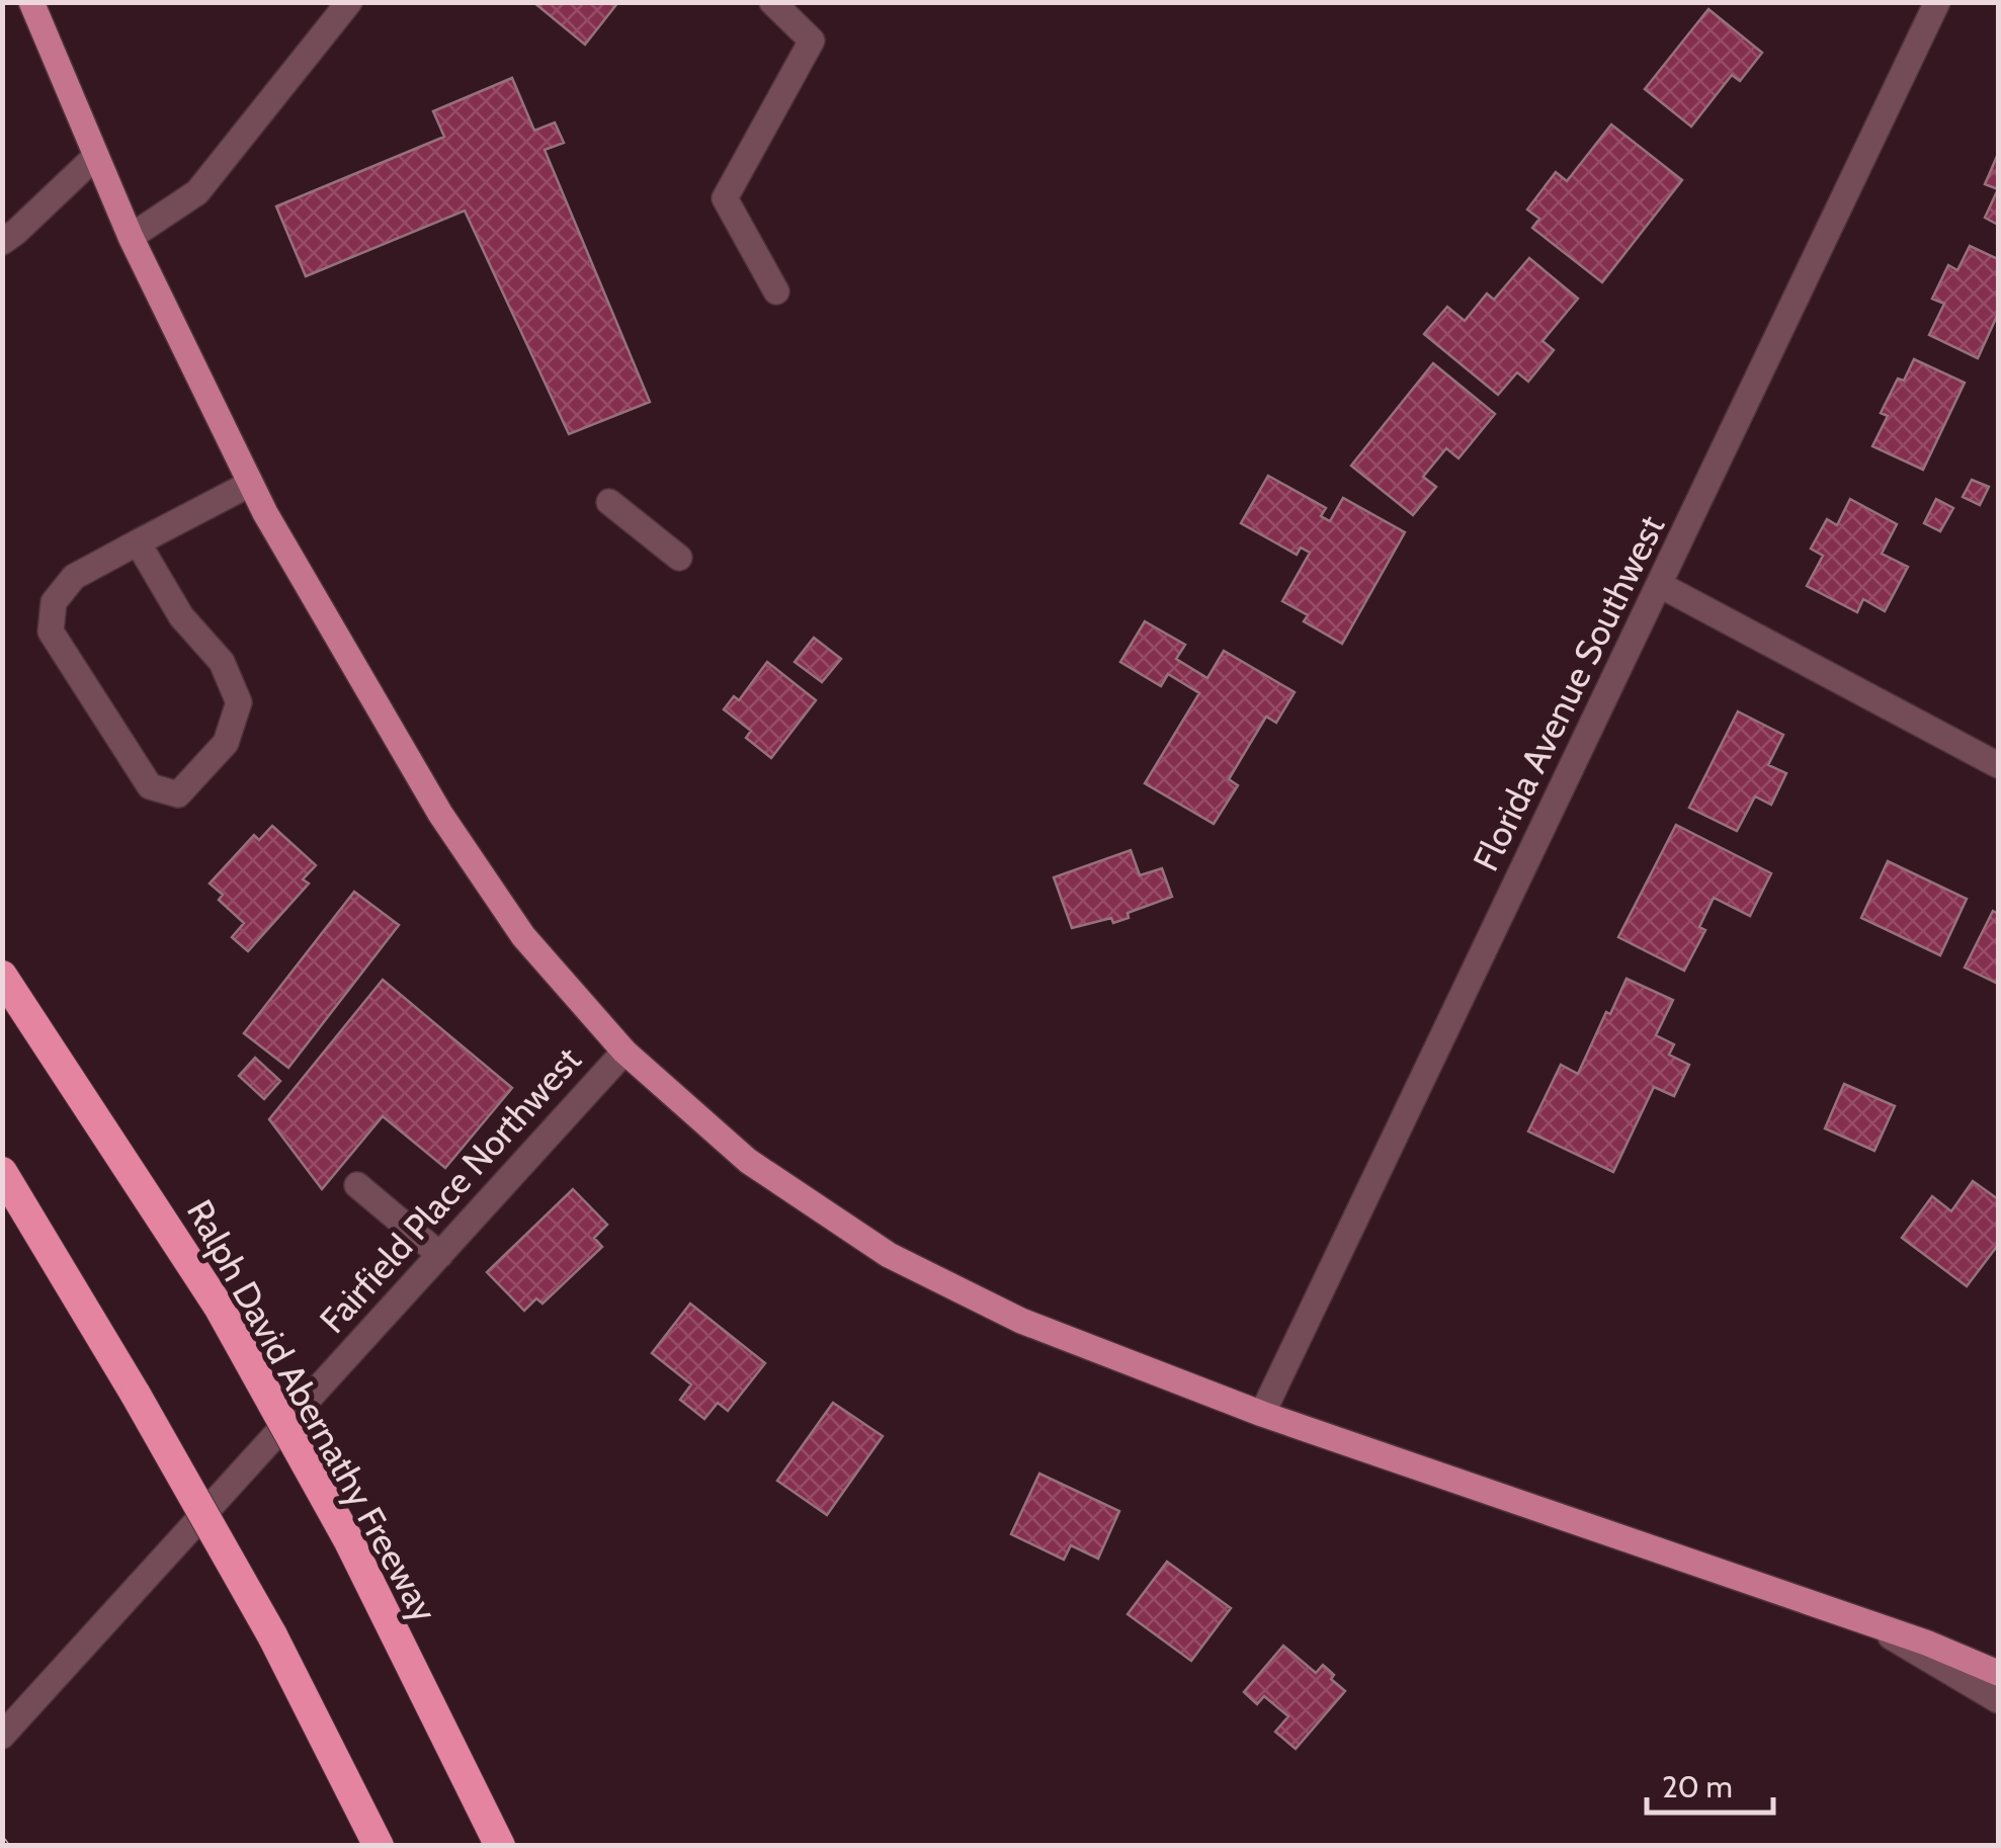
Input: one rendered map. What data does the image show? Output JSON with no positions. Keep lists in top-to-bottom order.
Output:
{
  "streets": {
    "highway": ["Ralph David Abernathy Freeway"],
    "street": ["Florida Avenue Southwest", "Fairfield Place Northwest"]
  },
  "scale_bar": "20 m"
}
